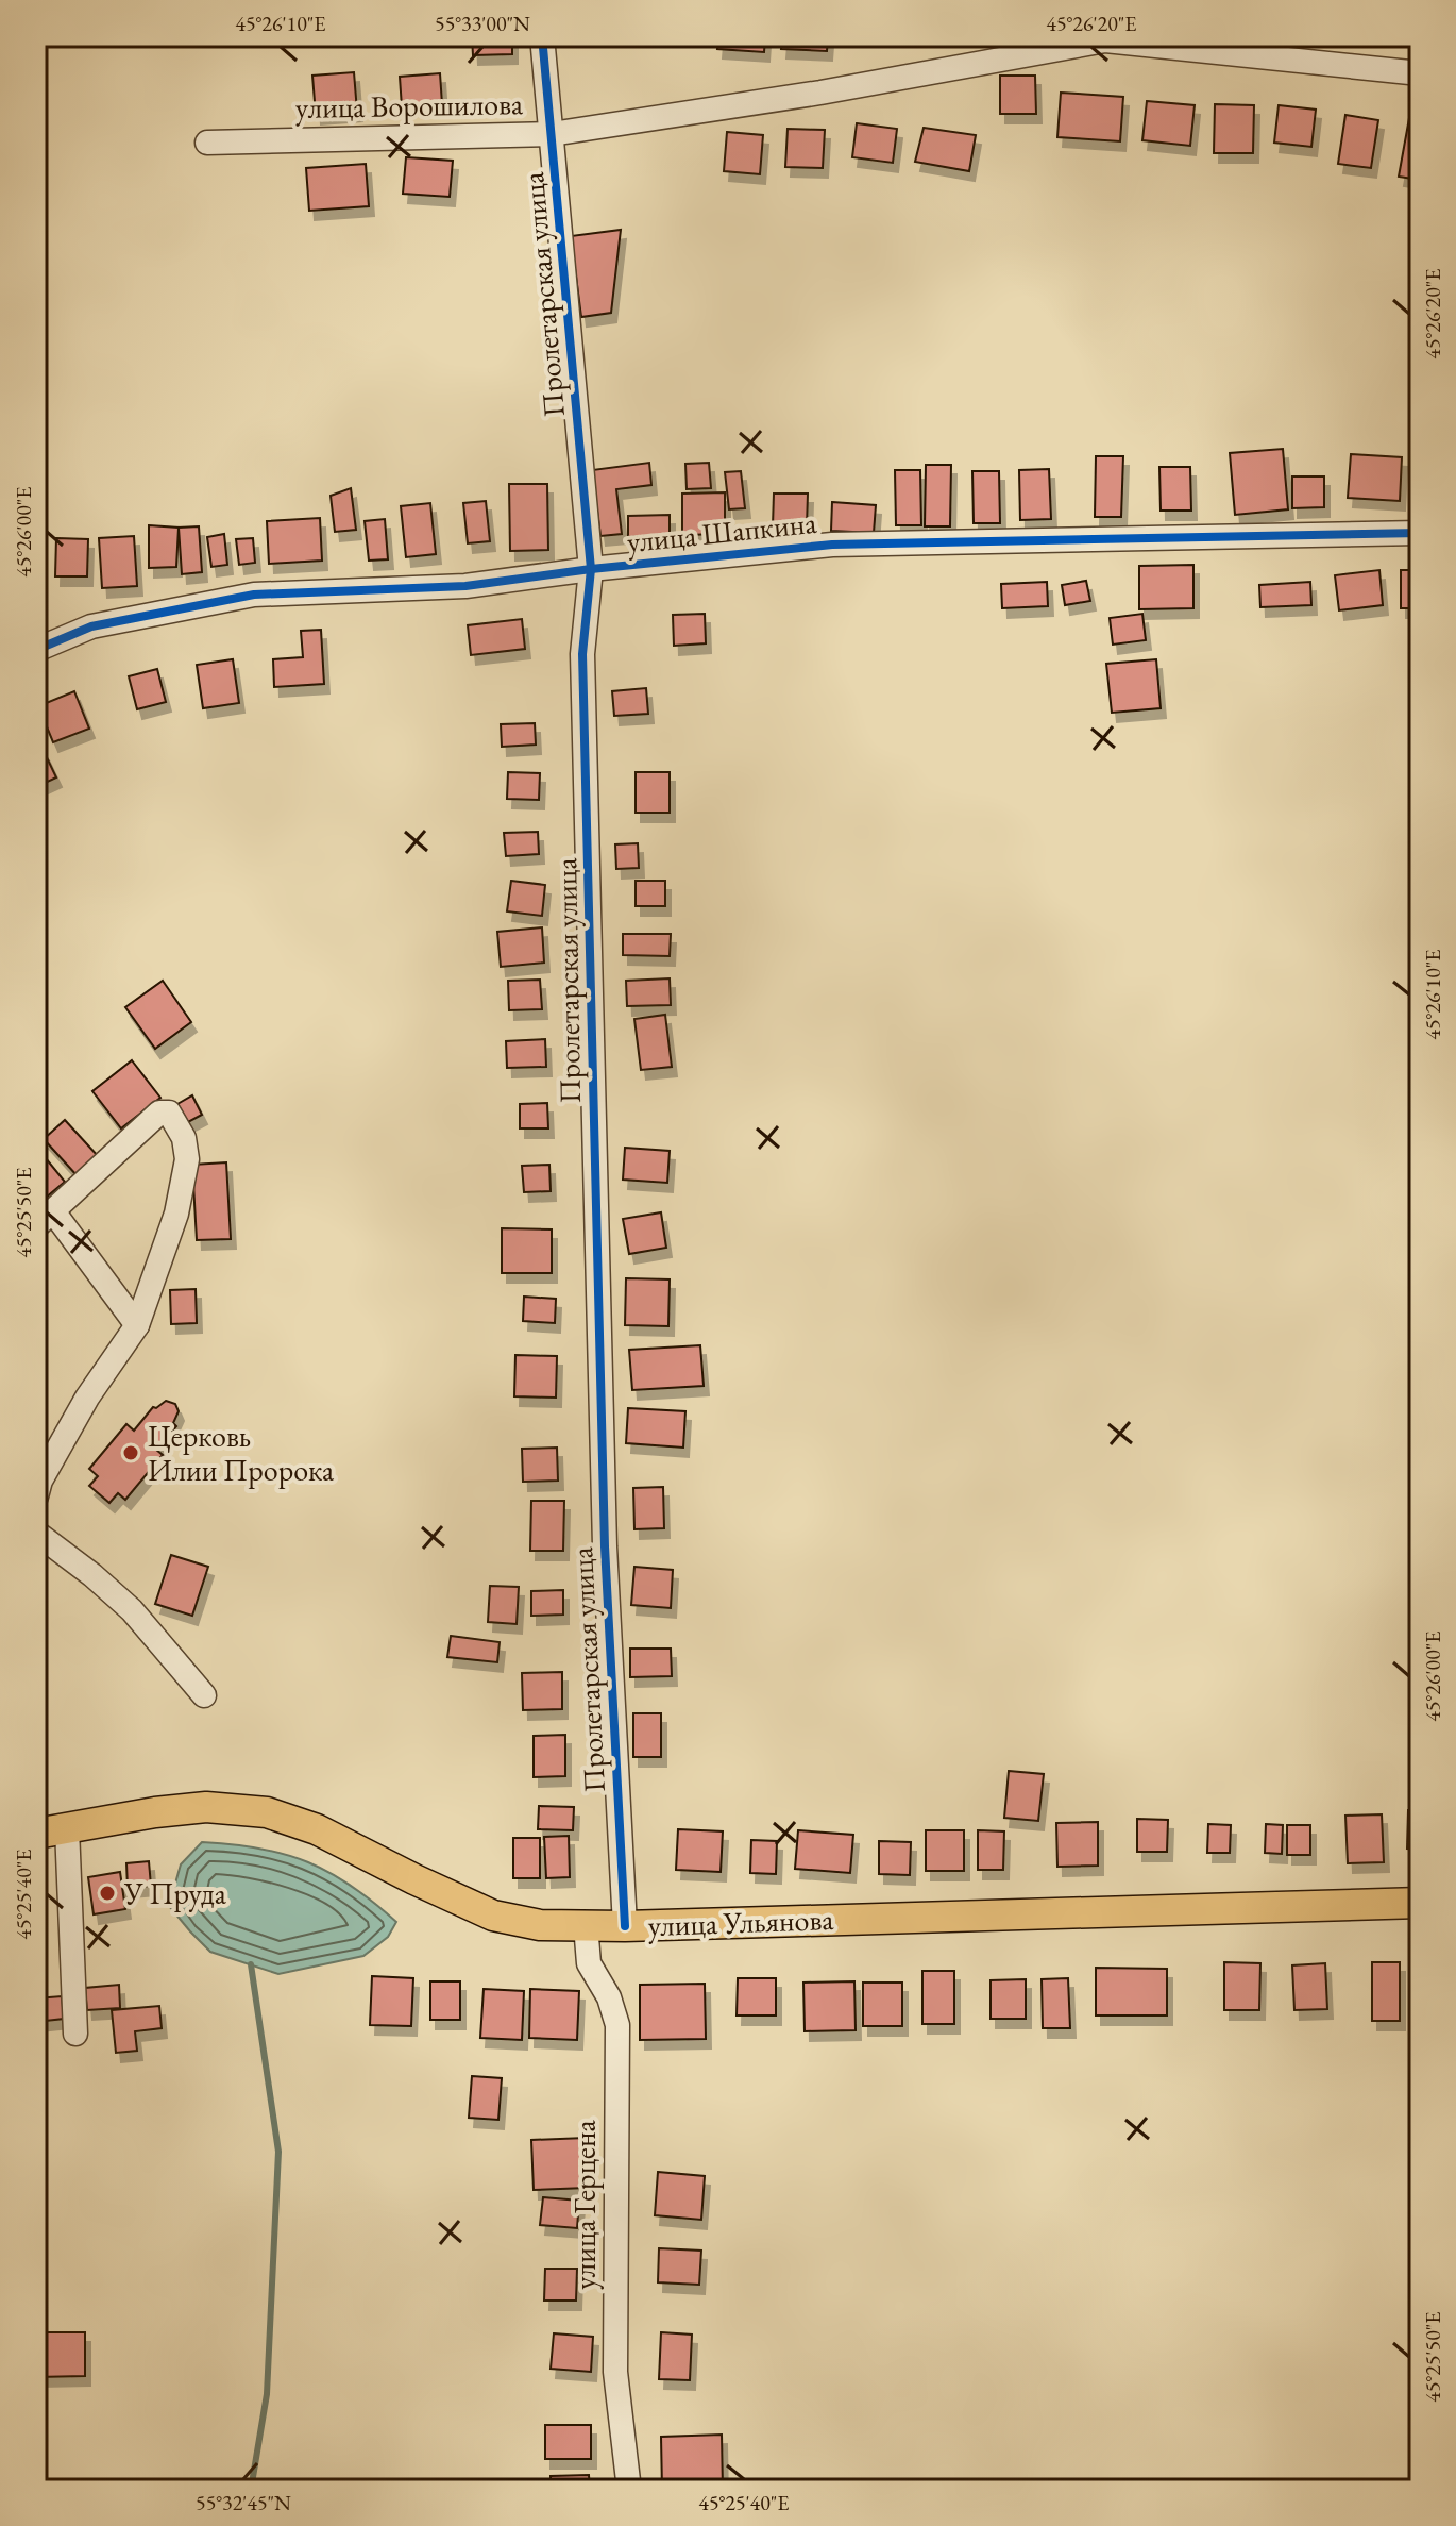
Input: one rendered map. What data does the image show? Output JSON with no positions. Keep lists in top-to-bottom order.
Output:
{
  "streets": {
    "main road": ["улица Ульянова"],
    "street": [
      "улица Ворошилова",
      "Пролетарская улица",
      "улица Шапкина",
      "улица Герцена"
    ]
  },
  "crossings": [
    ["улица Ворошилова", "Пролетарская улица"],
    ["Пролетарская улица", "улица Шапкина"],
    ["Пролетарская улица", "улица Ульянова"],
    ["улица Ульянова", "улица Герцена"]
  ],
  "places": ["Церковь Илии Пророка", "У Пруда"],
  "coordinates": [
    "45°26'10\"E",
    "55°33'00\"N",
    "45°26'20\"E",
    "45°26'00\"E",
    "45°25'50\"E",
    "45°25'40\"E",
    "55°32'45\"N"
  ]
}
